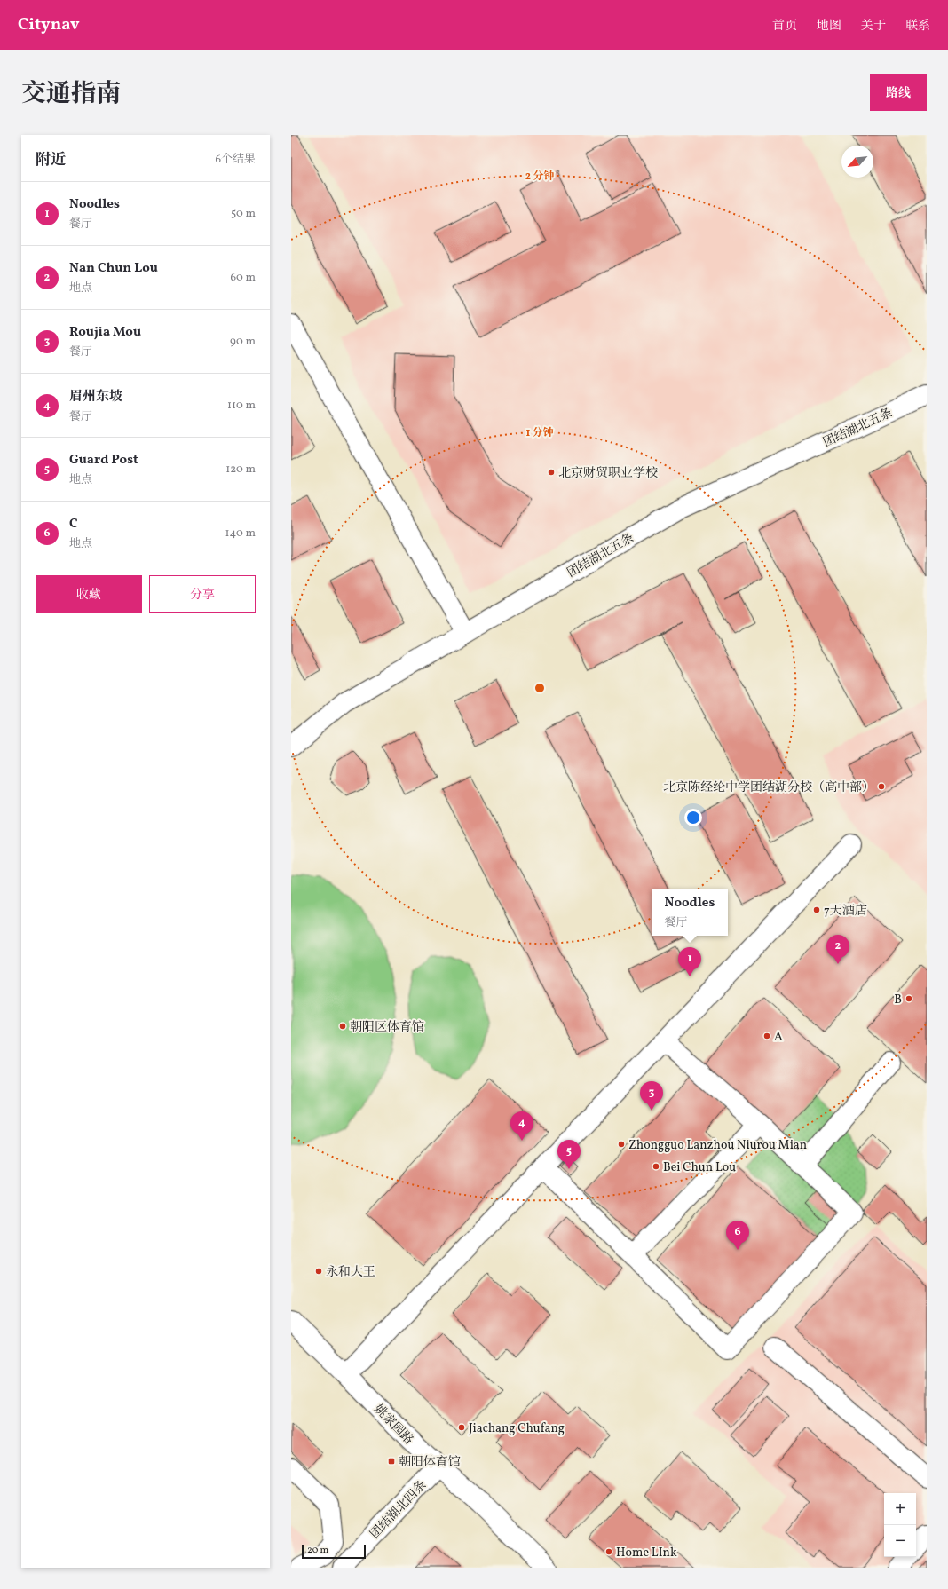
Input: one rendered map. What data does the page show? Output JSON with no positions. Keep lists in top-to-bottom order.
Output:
{
  "streets": {
    "street": ["团结湖北五条", "姚家园路", "团结湖北四条"]
  },
  "crossings": [
    ["姚家园路", "团结湖北四条"]
  ],
  "places": {
    "other": [
      "北京财贸职业学校",
      "北京陈经纶中学团结湖分校（高中部）",
      "7天酒店",
      "B",
      "朝阳区体育馆",
      "A",
      "Zhongguo Lanzhou Niurou Mian",
      "Bei Chun Lou",
      "永和大王",
      "Jiachang Chufang",
      "Home LInk"
    ],
    "transit": ["朝阳体育馆"]
  },
  "scale_bar": "20 m",
  "north": "bottom left",
  "page": {
    "header": "Citynav",
    "nav": [
      "首页",
      "地图",
      "关于",
      "联系"
    ],
    "title": "交通指南",
    "buttons": [
      "路线",
      ["收藏", "分享"]
    ],
    "heading": ["附近", "6个结果"],
    "list": [
      {
        "mark": "1",
        "name": "Noodles",
        "note": "餐厅",
        "value": "50 m"
      },
      {
        "mark": "2",
        "name": "Nan Chun Lou",
        "note": "地点",
        "value": "60 m"
      },
      {
        "mark": "3",
        "name": "Roujia Mou",
        "note": "餐厅",
        "value": "90 m"
      },
      {
        "mark": "4",
        "name": "眉州东坡",
        "note": "餐厅",
        "value": "110 m"
      },
      {
        "mark": "5",
        "name": "Guard Post",
        "note": "地点",
        "value": "120 m"
      },
      {
        "mark": "6",
        "name": "C",
        "note": "地点",
        "value": "140 m"
      }
    ],
    "popup": ["Noodles", "餐厅"],
    "pins": [
      "2",
      "1",
      "3",
      "4",
      "5",
      "6"
    ],
    "map_buttons": ["+", "−"],
    "scale": "20 m"
  },
  "rings": ["2 分钟", "1 分钟"]
}
